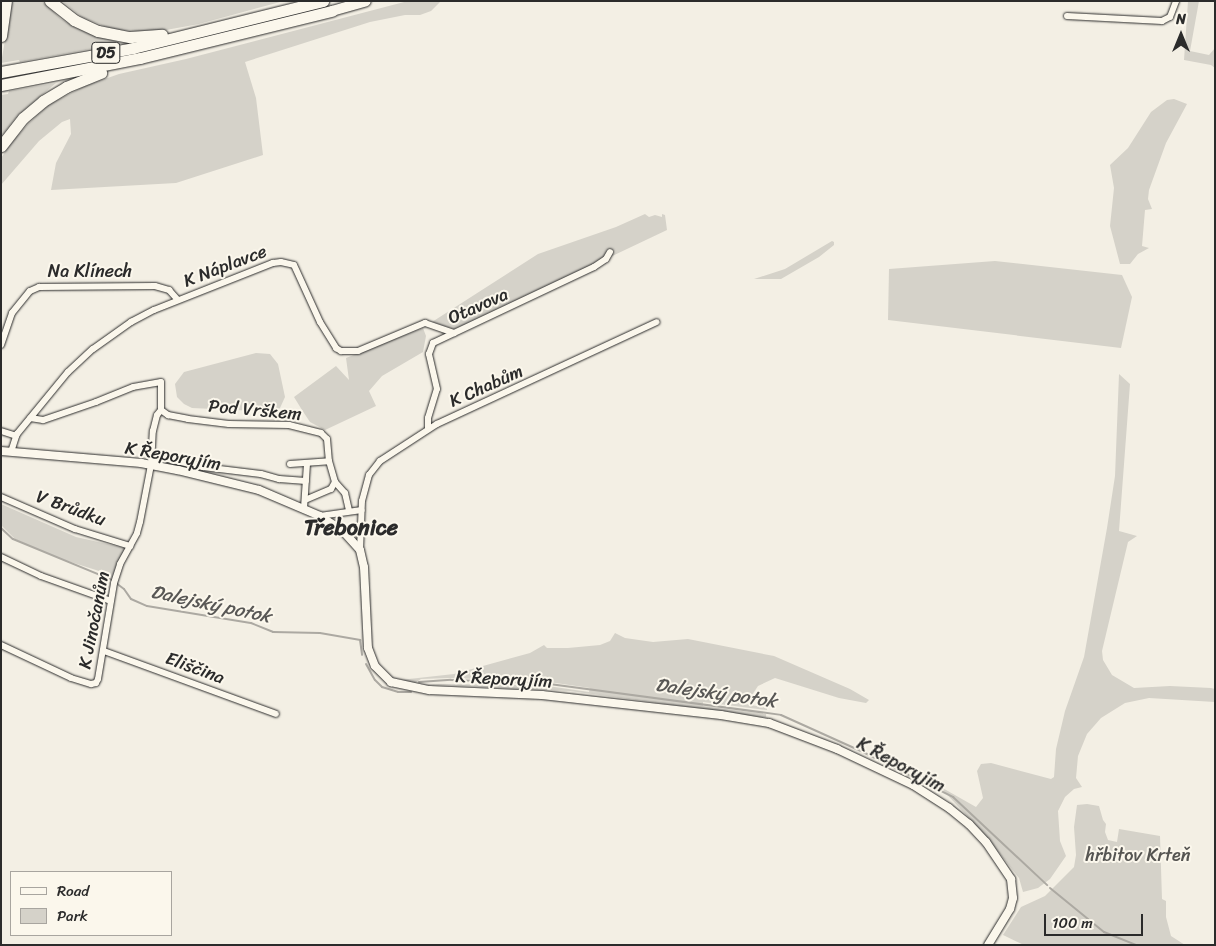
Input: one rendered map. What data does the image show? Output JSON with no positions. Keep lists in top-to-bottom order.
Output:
{
  "streets": {
    "highway": ["D5"],
    "street": [
      "K Náplavce",
      "Na Klínech",
      "Otavova",
      "K Chabům",
      "Pod Vrškem",
      "K Řeporyjím",
      "V Brůdku",
      "K Jinočanům",
      "Eliščina"
    ]
  },
  "crossings": [
    ["K Náplavce", "Na Klínech"],
    ["K Náplavce", "Otavova"],
    ["K Náplavce", "K Řeporyjím"],
    ["K Náplavce", "K Jinočanům"],
    ["Otavova", "K Chabům"],
    ["K Chabům", "K Řeporyjím"],
    ["Pod Vrškem", "K Jinočanům"],
    ["K Řeporyjím", "K Jinočanům"],
    ["V Brůdku", "K Jinočanům"],
    ["K Jinočanům", "Eliščina"]
  ],
  "districts": ["Třebonice"],
  "water": ["Dalejský potok"],
  "parks": ["hřbitov Krteň"],
  "legend": ["Road", "Park"],
  "scale_bar": "100 m",
  "north": "top"
}
